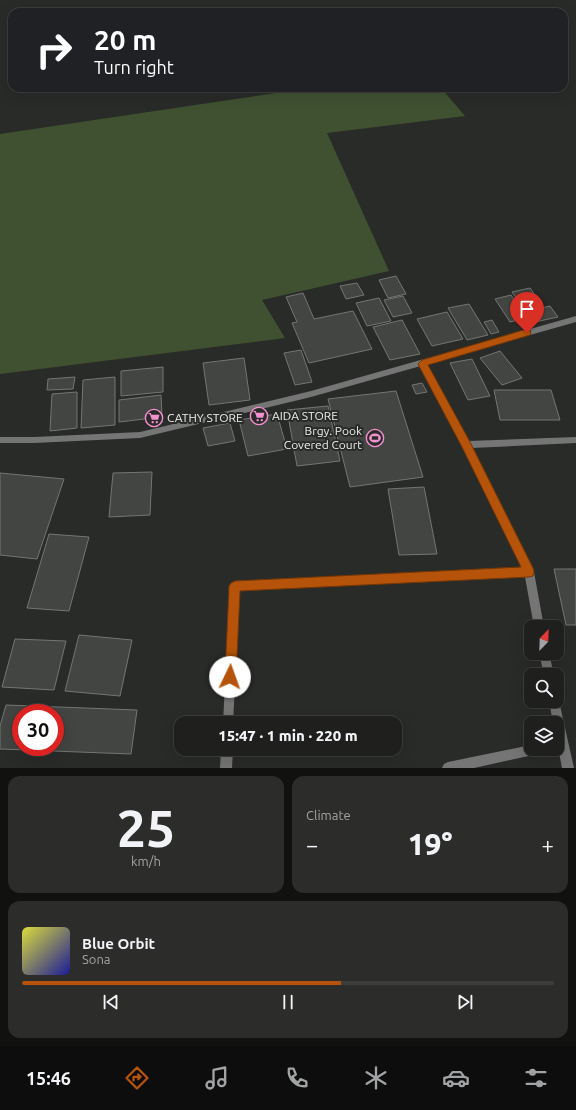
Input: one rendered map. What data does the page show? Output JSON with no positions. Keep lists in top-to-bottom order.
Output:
{
  "places": {
    "supermarket": ["AIDA STORE", "CATHY STORE"],
    "sports": ["Brgy. Pook Covered Court"]
  },
  "north": "top right",
  "page": {
    "turn": ["20 m", "Turn right"],
    "limit": "30",
    "trip": "15:47 · 1 min · 220 m",
    "tile": [
      ["25", "km/h"],
      "Climate"
    ],
    "heat": ["−", "19°", "+"],
    "song": ["Blue Orbit", "Sona"],
    "tabs": "15:46"
  }
}
